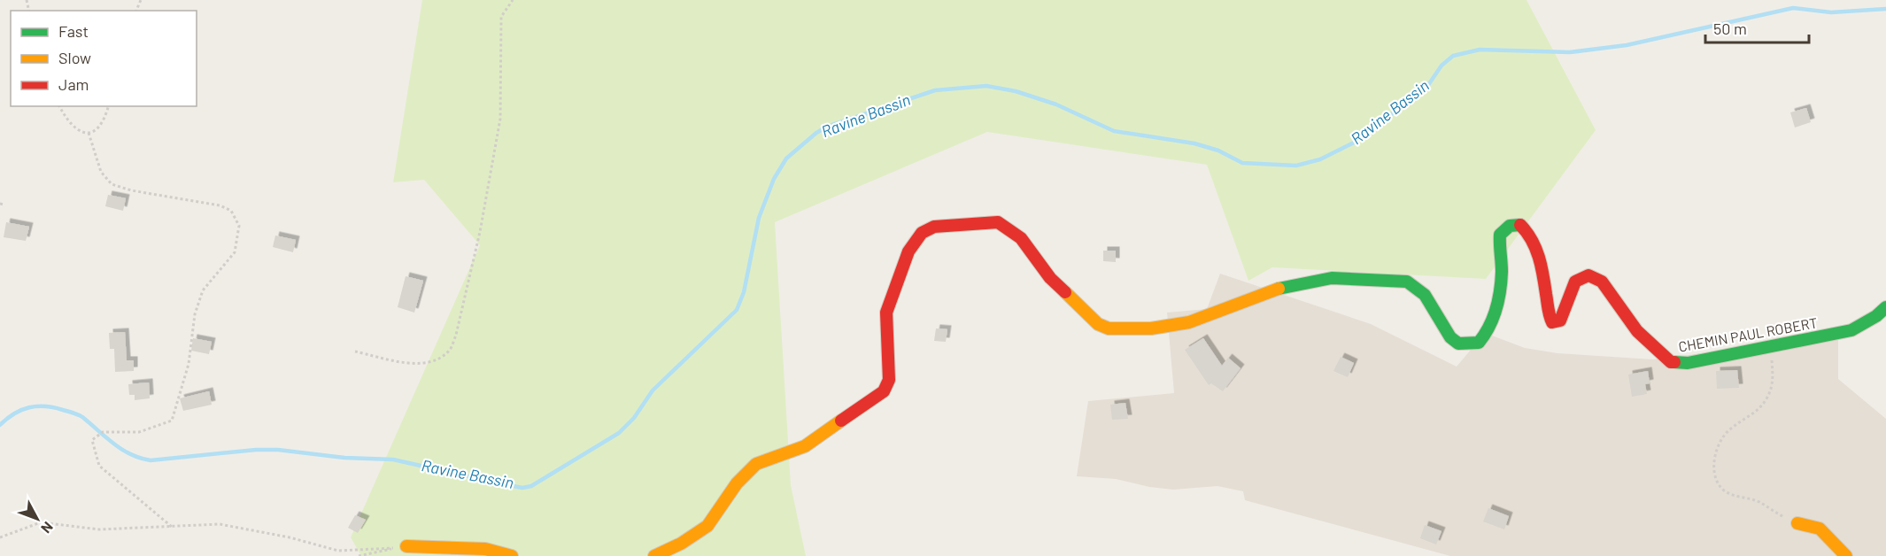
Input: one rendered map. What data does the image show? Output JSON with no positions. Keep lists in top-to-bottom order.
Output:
{
  "streets": {
    "street": ["CHEMIN PAUL ROBERT"]
  },
  "water": ["Ravine Bassin"],
  "legend": ["Fast", "Slow", "Jam"],
  "scale_bar": "50 m",
  "north": "bottom right"
}
